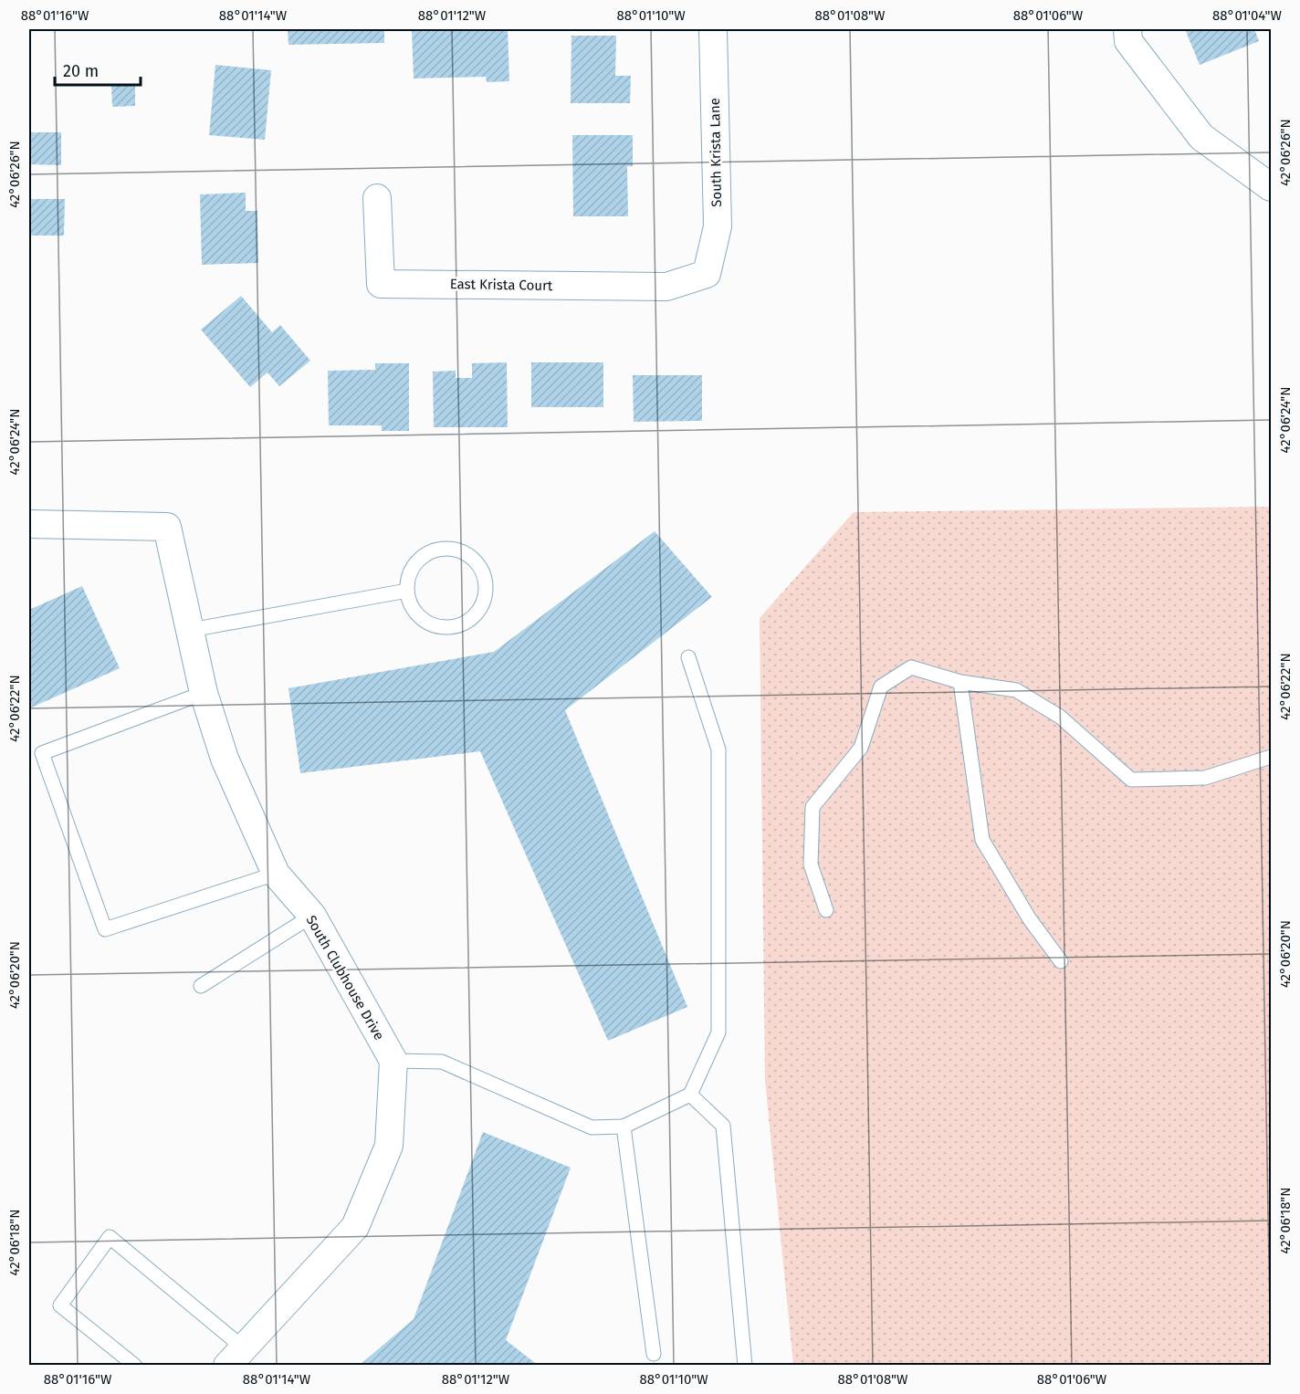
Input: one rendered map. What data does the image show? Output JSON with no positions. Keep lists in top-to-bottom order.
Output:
{
  "streets": {
    "street": ["South Krista Lane", "East Krista Court", "South Clubhouse Drive"]
  },
  "crossings": [
    ["South Krista Lane", "East Krista Court"]
  ],
  "scale_bar": "20 m",
  "coordinates": [
    "88°01'16\"W",
    "88°01'14\"W",
    "88°01'12\"W",
    "88°01'10\"W",
    "88°01'08\"W",
    "88°01'06\"W",
    "88°01'04\"W",
    "42°06'26\"N",
    "42°06'24\"N",
    "42°06'22\"N",
    "42°06'20\"N",
    "42°06'18\"N"
  ]
}
